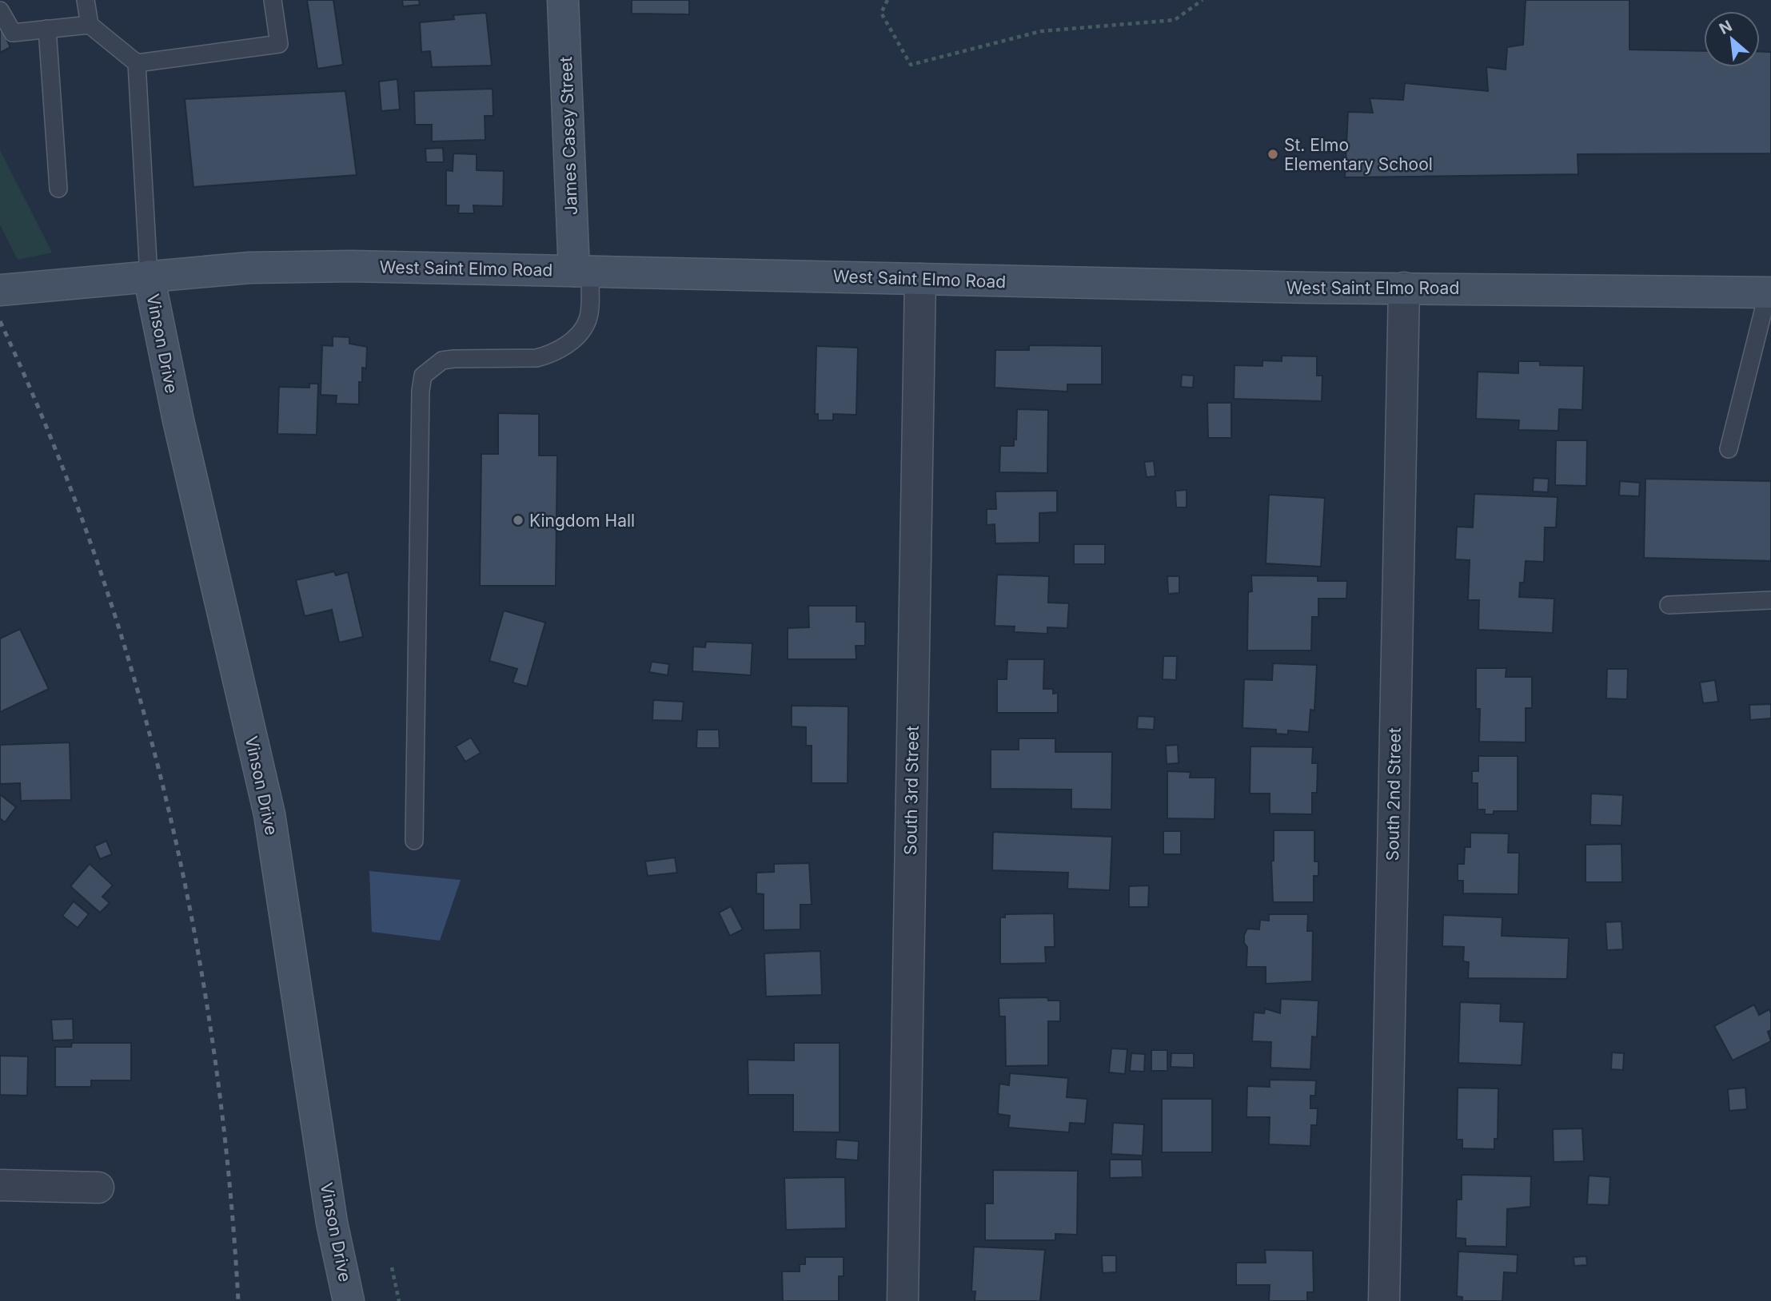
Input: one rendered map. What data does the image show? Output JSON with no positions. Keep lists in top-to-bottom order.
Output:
{
  "streets": {
    "street": [
      "James Casey Street",
      "West Saint Elmo Road",
      "Vinson Drive",
      "South 3rd Street",
      "South 2nd Street"
    ]
  },
  "crossings": [
    ["James Casey Street", "West Saint Elmo Road"],
    ["West Saint Elmo Road", "Vinson Drive"],
    ["West Saint Elmo Road", "South 3rd Street"],
    ["West Saint Elmo Road", "South 2nd Street"]
  ],
  "places": ["St. Elmo Elementary School", "Kingdom Hall"],
  "north": "top left"
}
